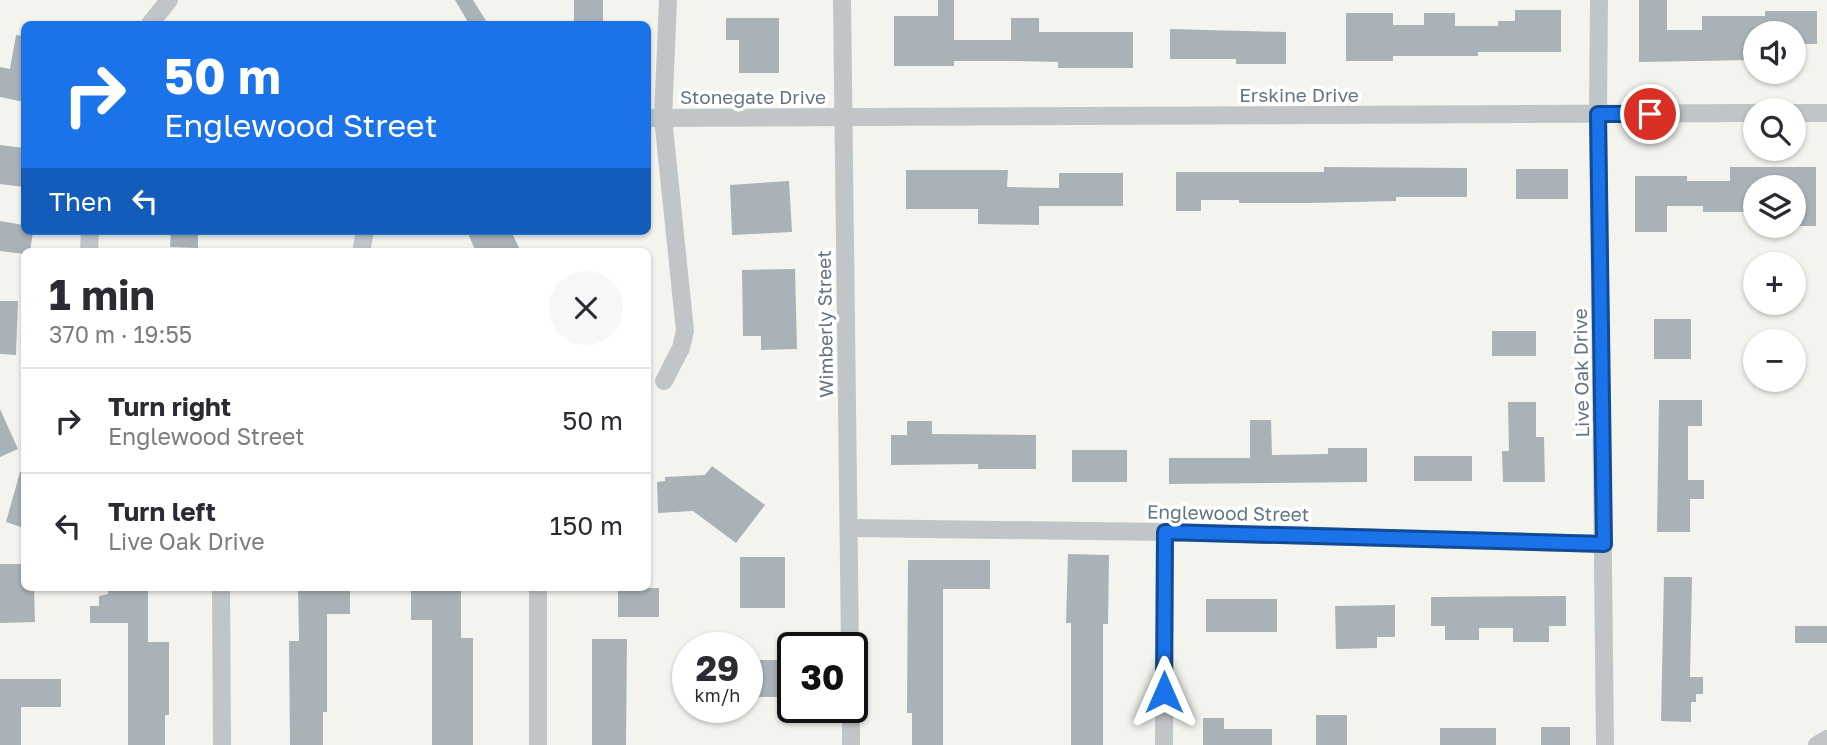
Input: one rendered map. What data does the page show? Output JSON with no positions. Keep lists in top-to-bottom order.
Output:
{
  "streets": {
    "street": [
      "Erskine Drive",
      "Stonegate Drive",
      "Wimberly Street",
      "Live Oak Drive",
      "Englewood Street"
    ]
  },
  "crossings": [
    ["Erskine Drive", "Stonegate Drive"],
    ["Erskine Drive", "Wimberly Street"],
    ["Erskine Drive", "Live Oak Drive"],
    ["Stonegate Drive", "Wimberly Street"],
    ["Wimberly Street", "Englewood Street"],
    ["Live Oak Drive", "Englewood Street"]
  ],
  "page": {
    "map_buttons": ["+", "−"],
    "turn": ["50 m", "Englewood Street"],
    "then": "Then",
    "heading": ["1 min", "370 m · 19:55"],
    "list": [
      {
        "name": "Turn right",
        "note": "Englewood Street",
        "value": "50 m"
      },
      {
        "name": "Turn left",
        "note": "Live Oak Drive",
        "value": "150 m"
      }
    ],
    "speed": "29 km/h",
    "limit": "30"
  }
}
